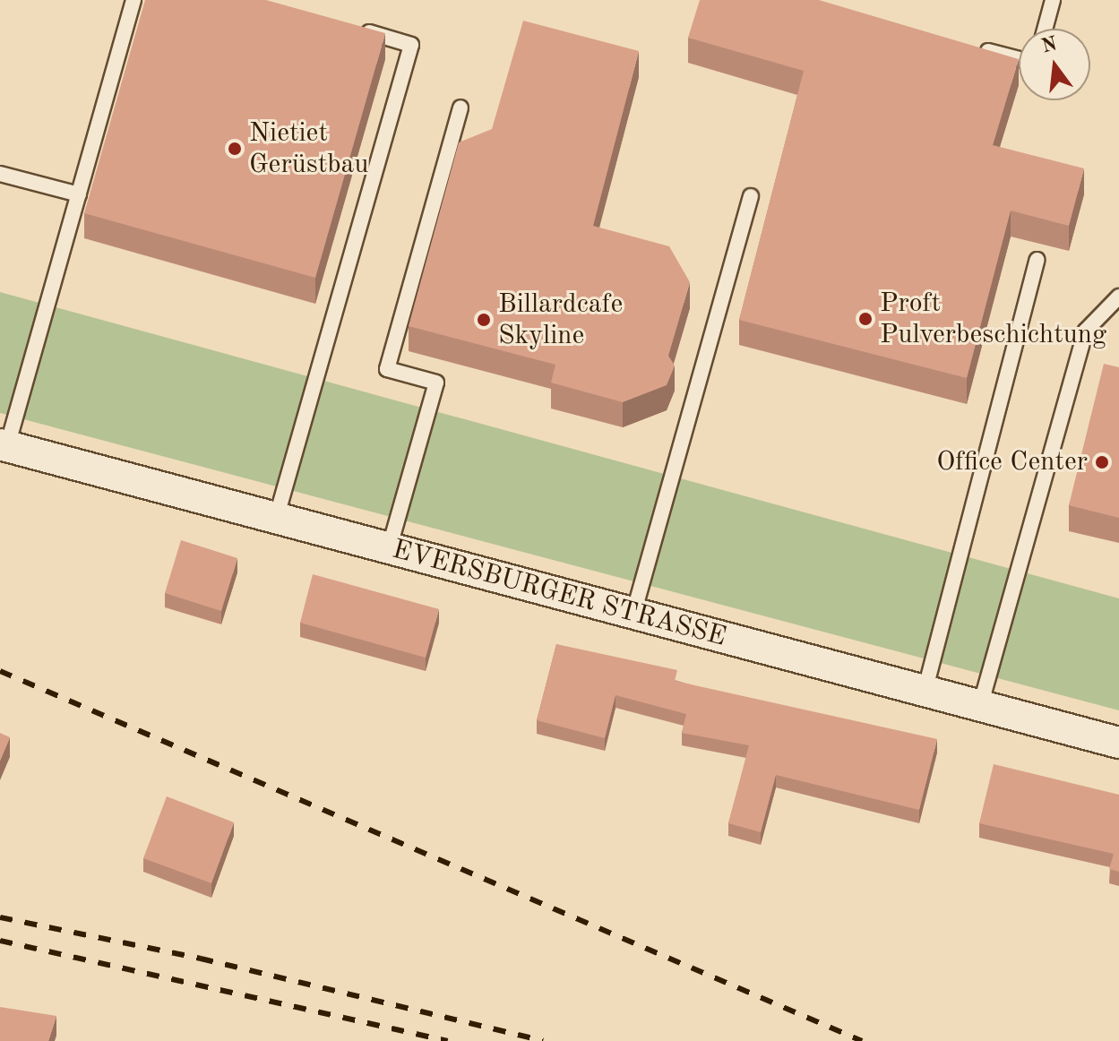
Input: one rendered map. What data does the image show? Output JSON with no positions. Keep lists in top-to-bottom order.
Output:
{
  "streets": {
    "street": ["EVERSBURGER STRASSE"]
  },
  "places": [
    "Nietiet Gerüstbau",
    "Proft Pulverbeschichtung",
    "Billardcafe Skyline",
    "Office Center"
  ],
  "north": "top"
}
